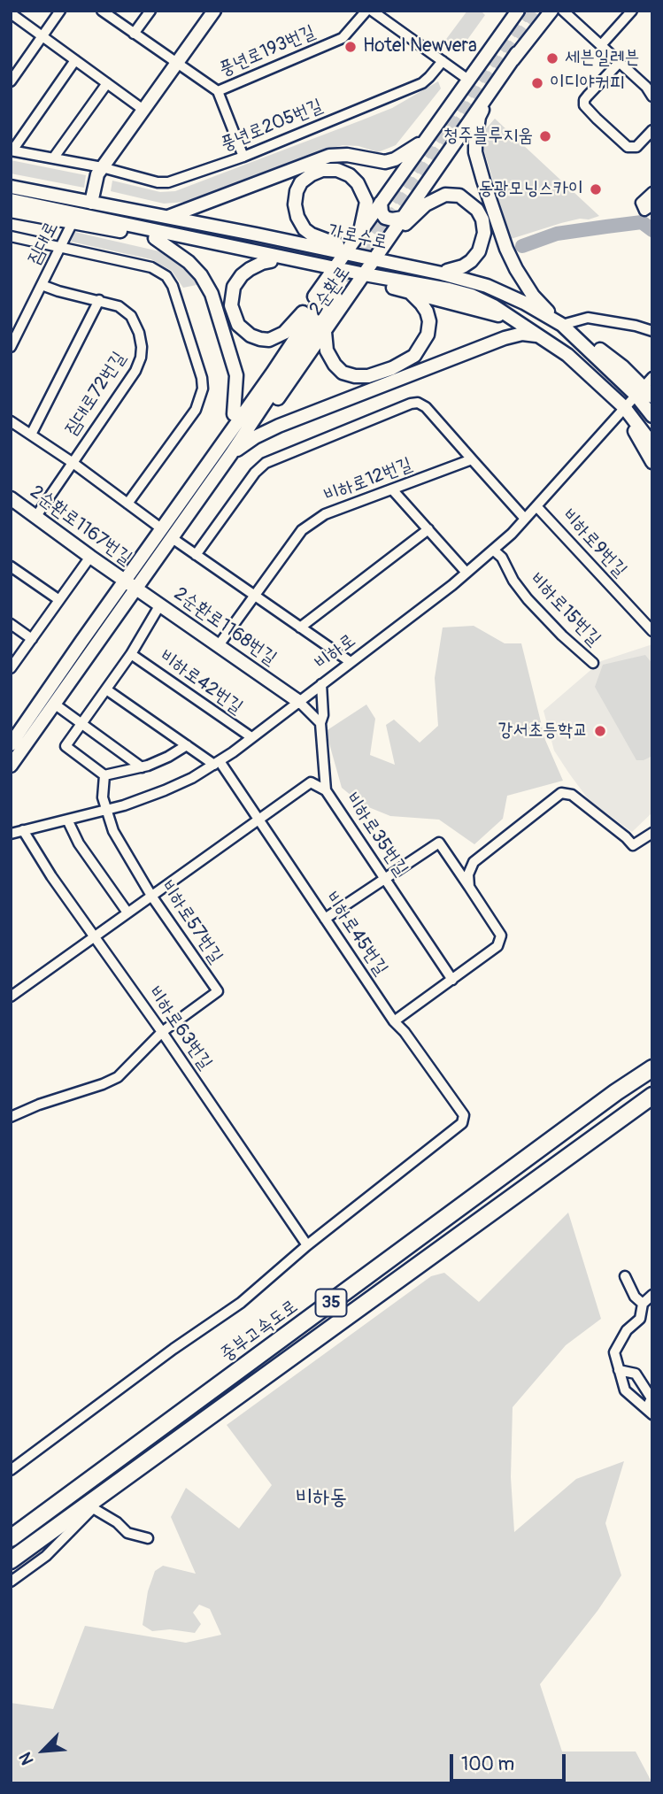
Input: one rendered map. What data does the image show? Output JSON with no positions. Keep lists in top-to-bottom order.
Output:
{
  "streets": {
    "highway": ["35", "중부고속도로"],
    "main road": [
      "가로수로",
      "2순환로",
      "2순환로1167번길",
      "2순환로1168번길"
    ],
    "street": [
      "풍년로193번길",
      "풍년로205번길",
      "짐대로",
      "짐대로72번길",
      "비하로12번길",
      "비하로9번길",
      "비하로15번길",
      "비하로",
      "비하로42번길",
      "비하로35번길",
      "비하로57번길",
      "비하로45번길",
      "비하로63번길"
    ]
  },
  "crossings": [
    ["가로수로", "짐대로"],
    ["가로수로", "2순환로"],
    ["가로수로", "비하로"],
    ["짐대로", "짐대로72번길"],
    ["2순환로", "2순환로1167번길"],
    ["2순환로", "2순환로1168번길"],
    ["짐대로72번길", "2순환로1167번길"],
    ["비하로12번길", "2순환로1168번길"],
    ["2순환로1167번길", "2순환로1168번길"],
    ["비하로9번길", "비하로"],
    ["비하로15번길", "비하로"],
    ["2순환로1168번길", "비하로"],
    ["비하로", "비하로42번길"],
    ["비하로", "비하로35번길"],
    ["비하로", "비하로57번길"],
    ["비하로", "비하로45번길"],
    ["비하로", "비하로63번길"],
    ["비하로57번길", "비하로63번길"],
    ["비하로45번길", "비하로63번길"]
  ],
  "districts": ["비하동"],
  "places": [
    "Hotel Newvera",
    "세븐일레븐",
    "이디야커피",
    "청주블루지움",
    "동광모닝스카이",
    "강서초등학교"
  ],
  "scale_bar": "100 m",
  "north": "bottom left"
}
